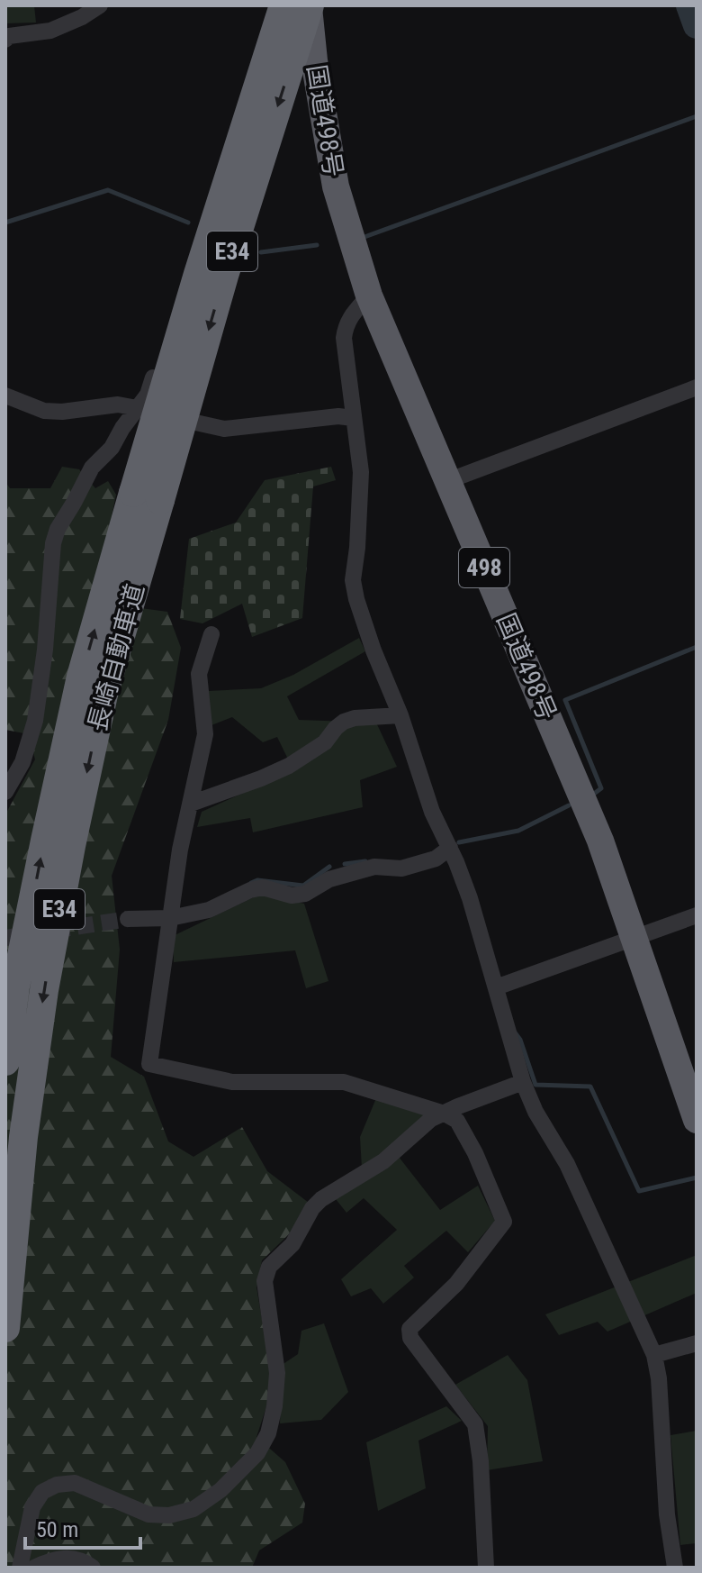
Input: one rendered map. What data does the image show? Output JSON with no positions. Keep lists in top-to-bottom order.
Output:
{
  "streets": {
    "highway": [
      "国道498号",
      "E34",
      "498",
      "長崎自動車道"
    ]
  },
  "crossings": [
    ["国道498号", "長崎自動車道"]
  ],
  "scale_bar": "50 m"
}
